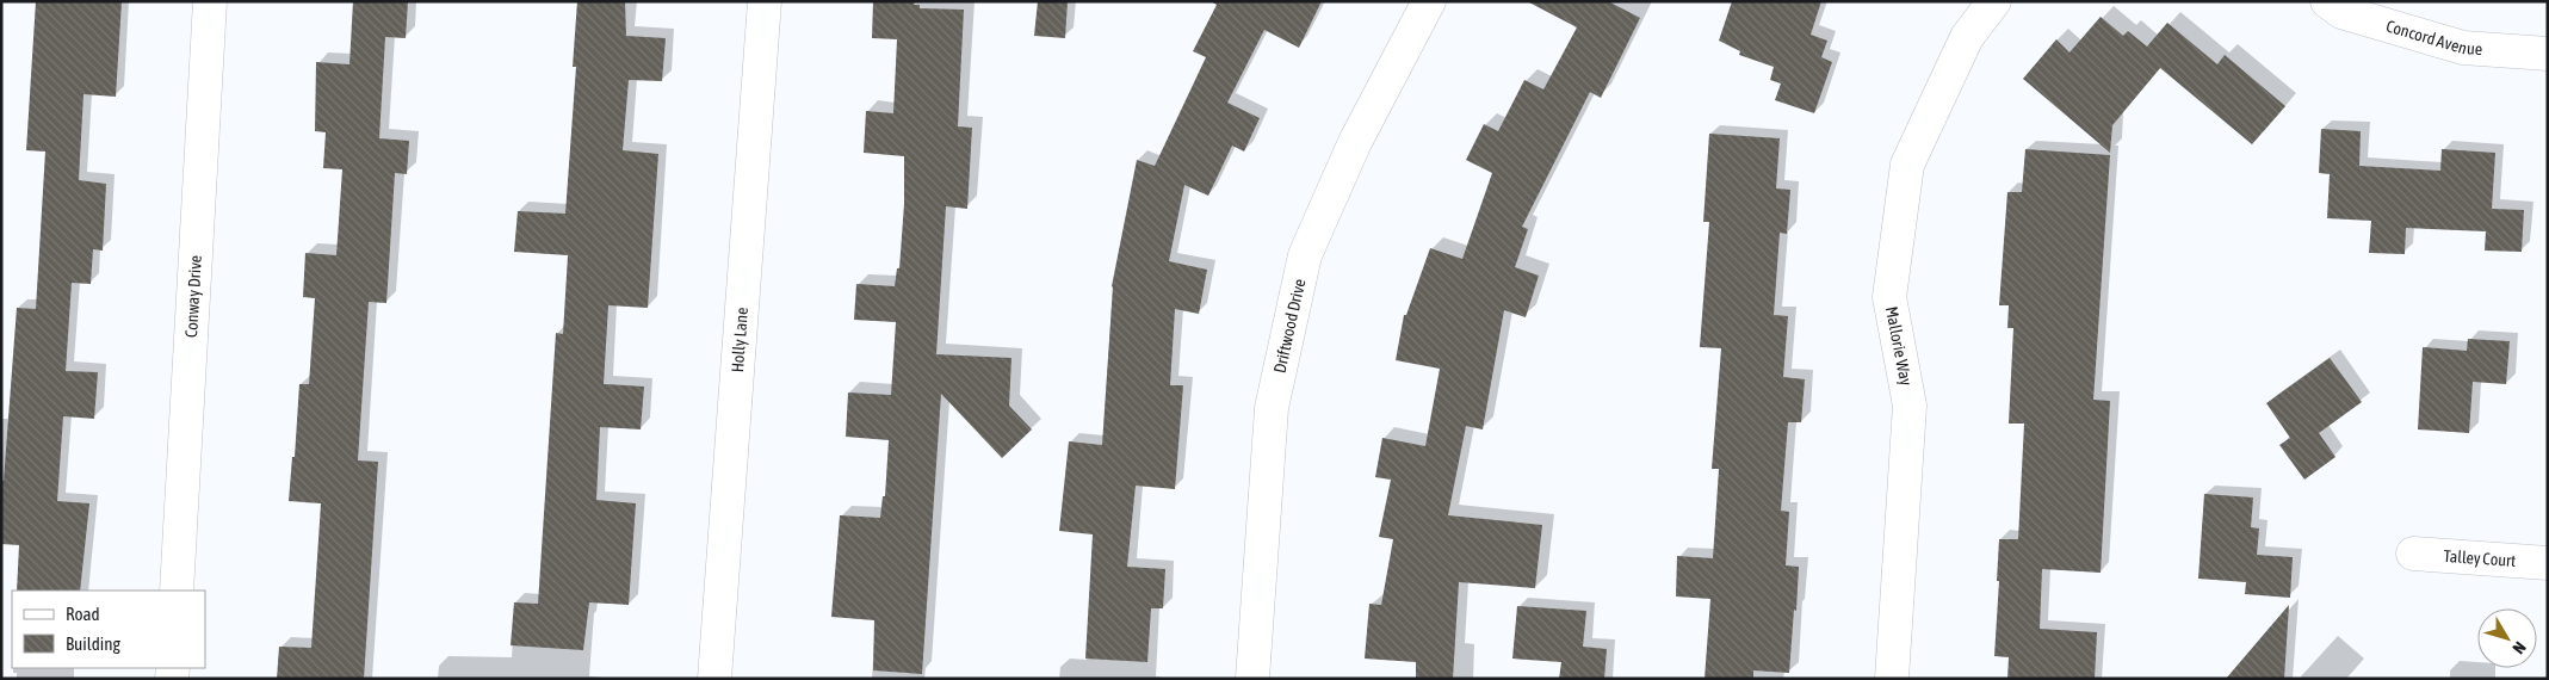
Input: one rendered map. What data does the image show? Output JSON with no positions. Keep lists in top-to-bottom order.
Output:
{
  "streets": {
    "street": [
      "Concord Avenue",
      "Conway Drive",
      "Driftwood Drive",
      "Holly Lane",
      "Mallorie Way",
      "Talley Court"
    ]
  },
  "legend": ["Road", "Building"],
  "north": "bottom right"
}
